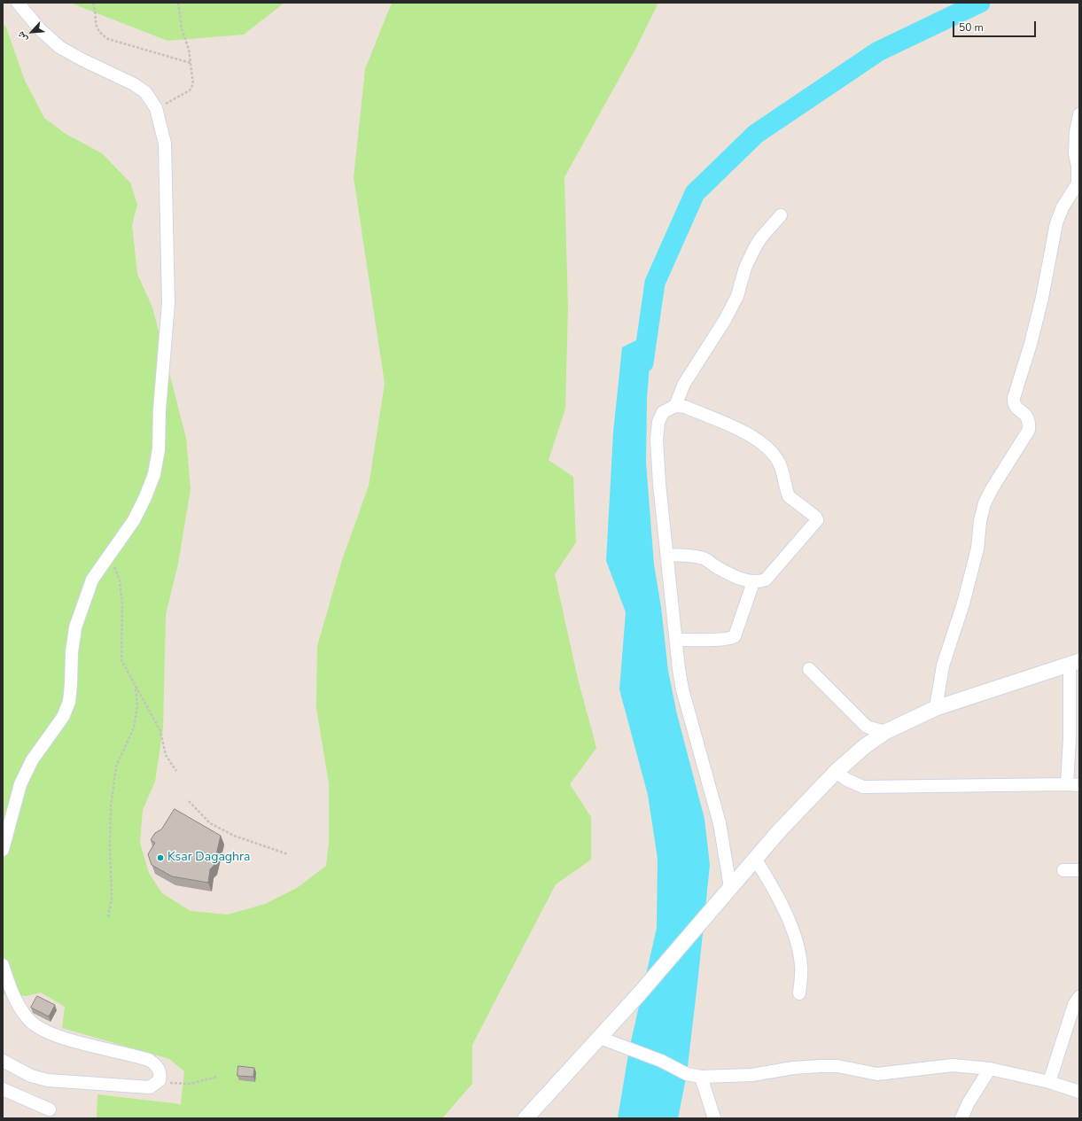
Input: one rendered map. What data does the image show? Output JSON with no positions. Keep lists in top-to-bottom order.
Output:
{
  "places": ["Ksar Dagaghra"],
  "scale_bar": "50 m",
  "north": "bottom left"
}
